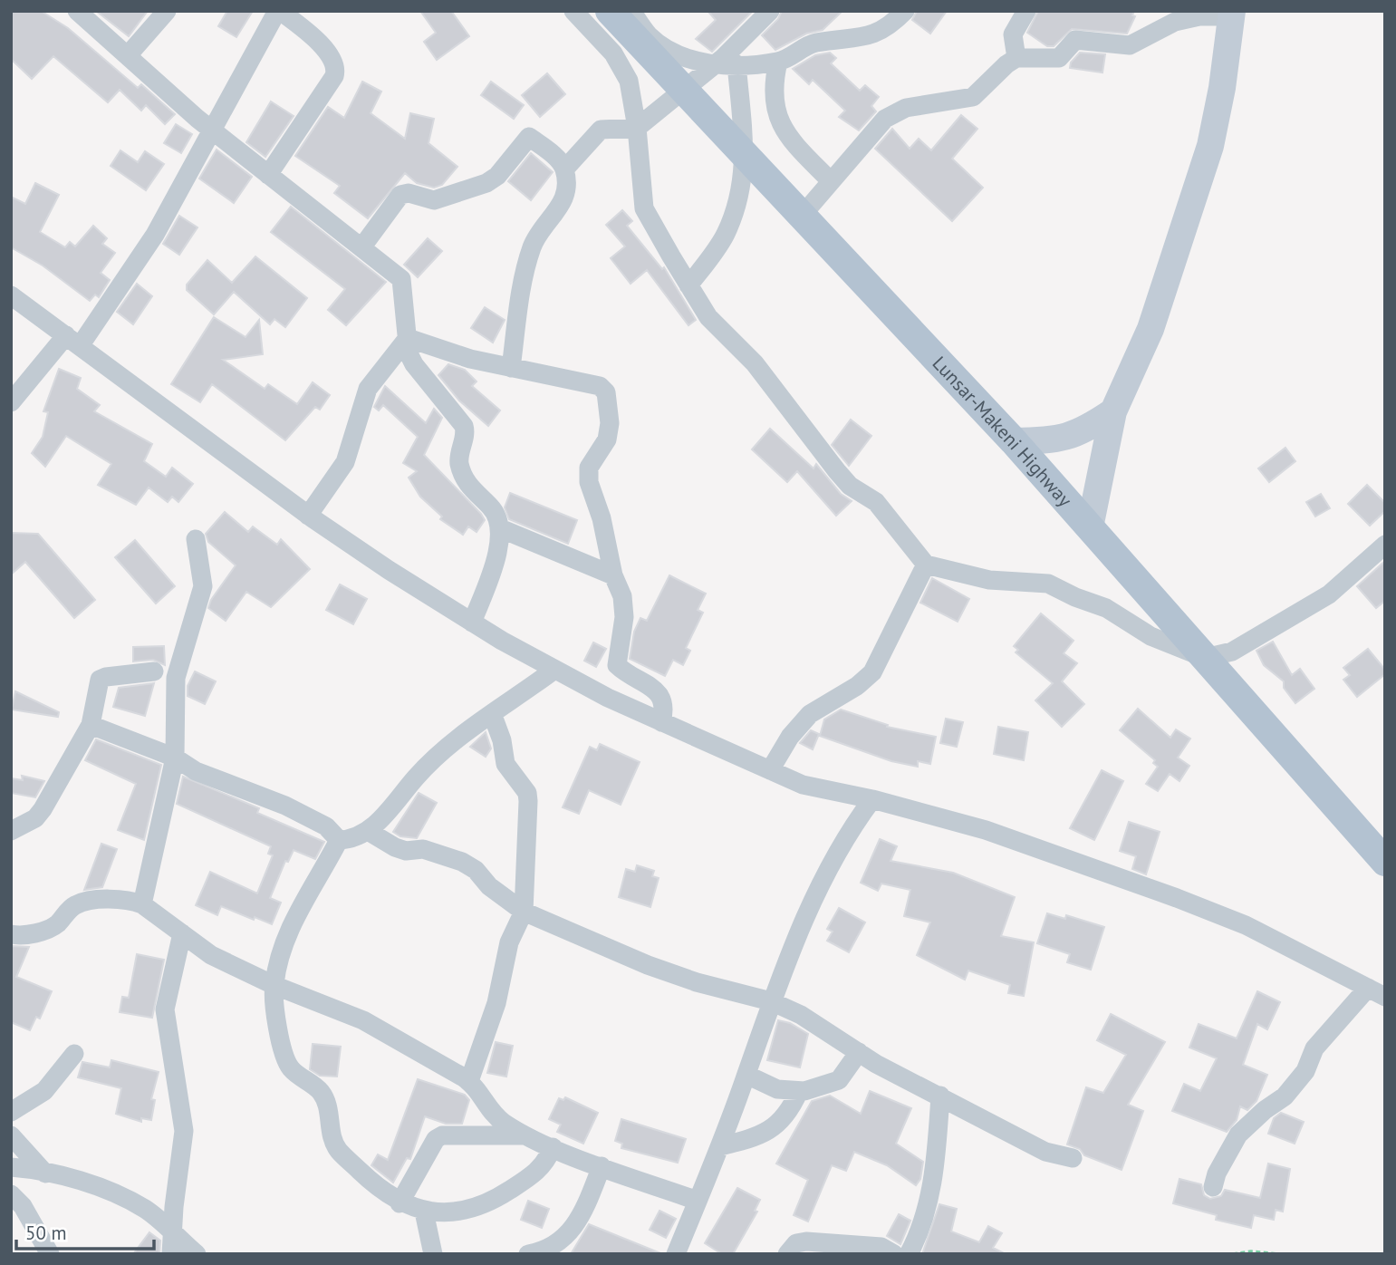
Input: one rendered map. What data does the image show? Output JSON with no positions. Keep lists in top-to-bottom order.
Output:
{
  "streets": {
    "main road": ["Lunsar-Makeni Highway"]
  },
  "scale_bar": "50 m"
}
